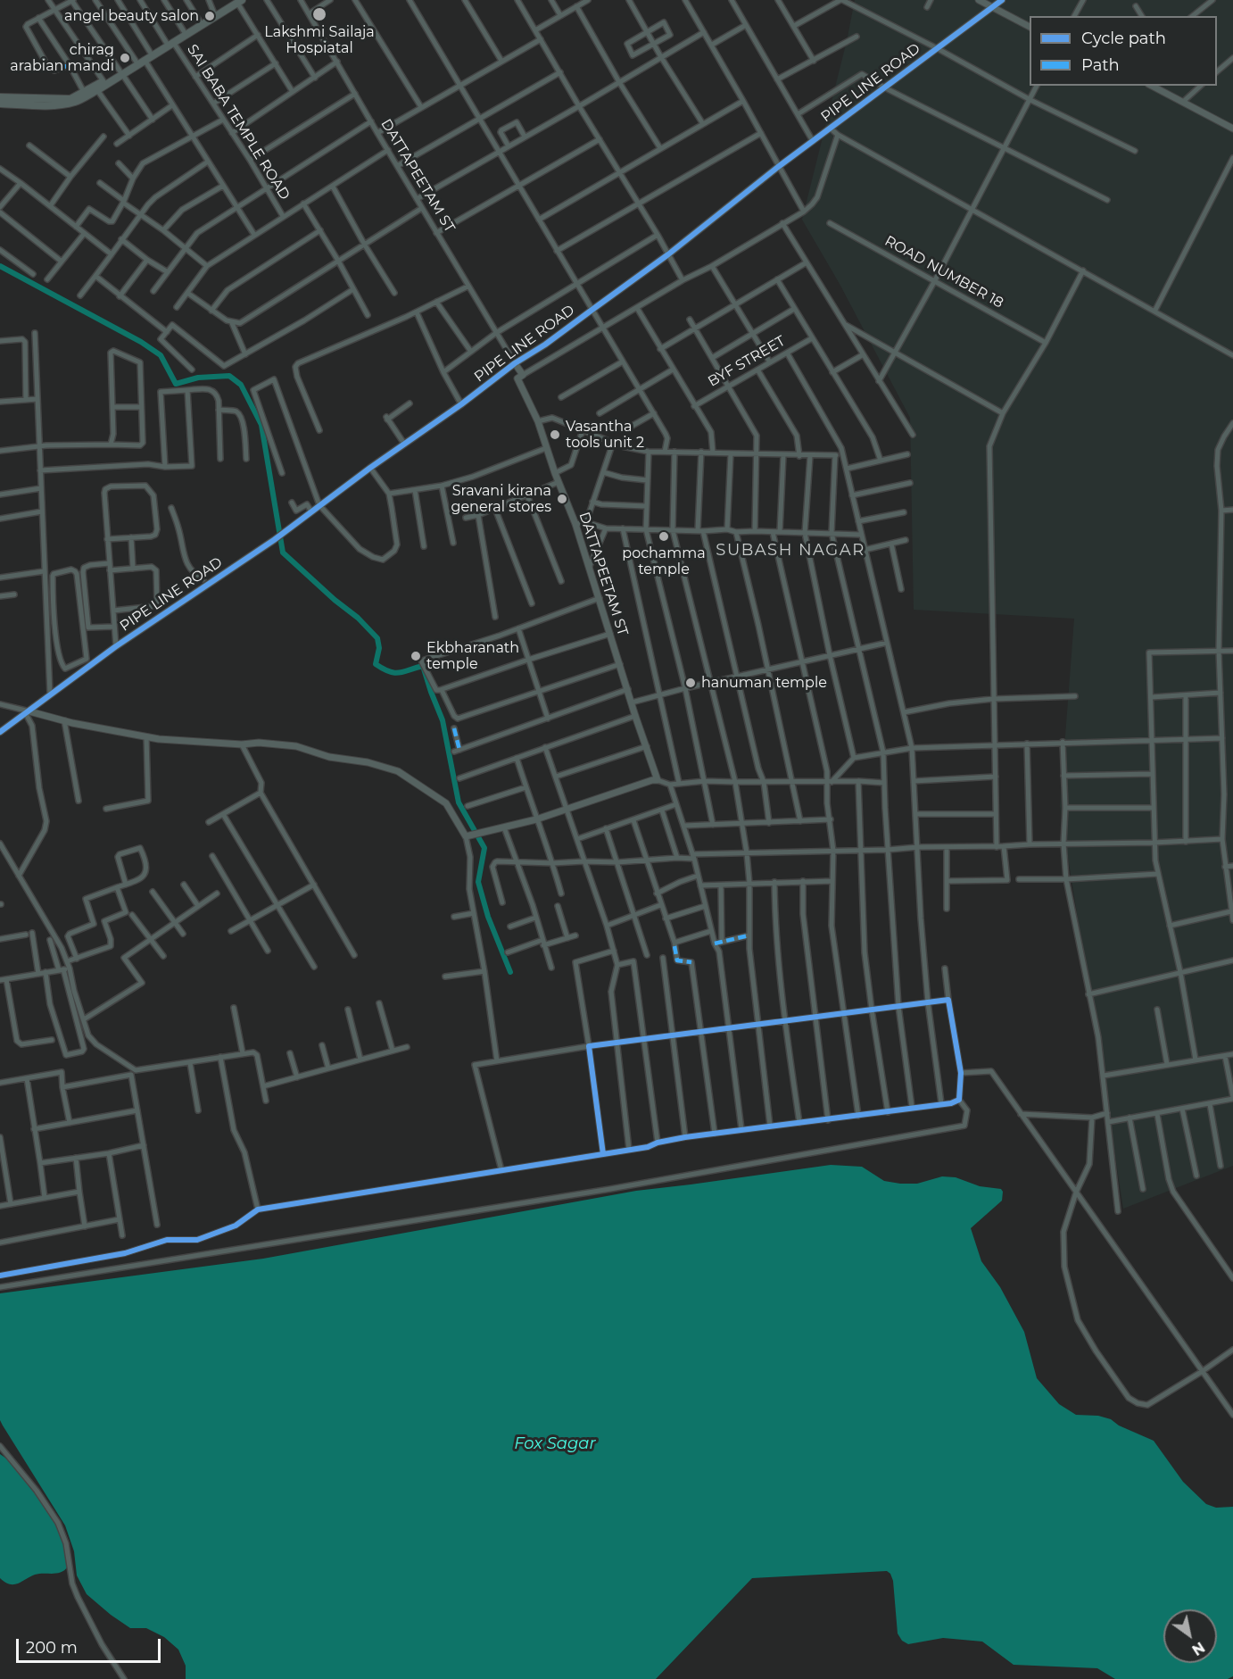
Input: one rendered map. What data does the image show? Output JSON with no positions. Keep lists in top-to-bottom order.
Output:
{
  "streets": {
    "street": [
      "PIPE LINE ROAD",
      "SAI BABA TEMPLE ROAD",
      "DATTAPEETAM ST",
      "ROAD NUMBER 18",
      "BYF STREET"
    ]
  },
  "crossings": [
    ["PIPE LINE ROAD", "DATTAPEETAM ST"]
  ],
  "districts": ["SUBASH NAGAR"],
  "water": ["Fox Sagar"],
  "places": [
    "Lakshmi Sailaja Hospiatal",
    "angel beauty salon",
    "chirag arabian mandi",
    "Vasantha tools unit 2",
    "Sravani kirana general stores",
    "pochamma temple",
    "Ekbharanath temple",
    "hanuman temple"
  ],
  "legend": ["Cycle path", "Path"],
  "scale_bar": "200 m",
  "north": "bottom right"
}
